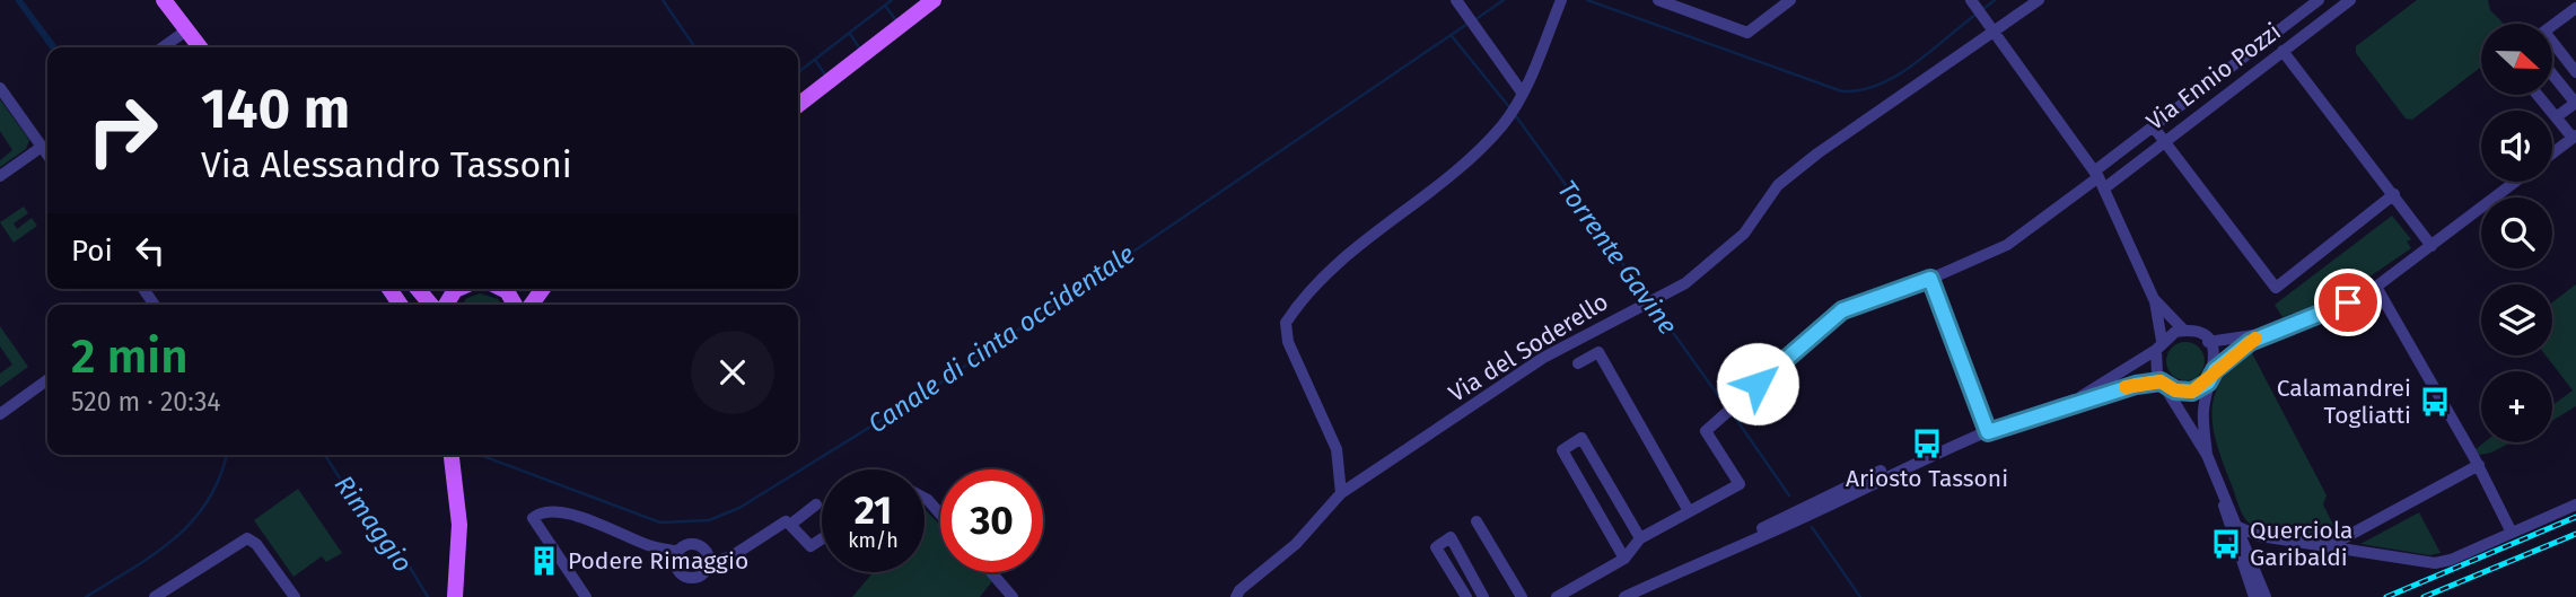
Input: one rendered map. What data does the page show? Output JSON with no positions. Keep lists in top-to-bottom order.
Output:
{
  "streets": {
    "street": ["Via Ennio Pozzi", "Via del Soderello"]
  },
  "water": ["Torrente Gavine", "Canale di cinta occidentale", "Rimaggio"],
  "places": {
    "bus stop": ["Calamandrei Togliatti", "Ariosto Tassoni", "Querciola Garibaldi"],
    "building": ["Podere Rimaggio"]
  },
  "north": "right",
  "page": {
    "map_buttons": "+",
    "turn": ["140 m", "Via Alessandro Tassoni"],
    "then": "Poi",
    "heading": ["2 min", "520 m · 20:34"],
    "speed": "21 km/h",
    "limit": "30"
  }
}
